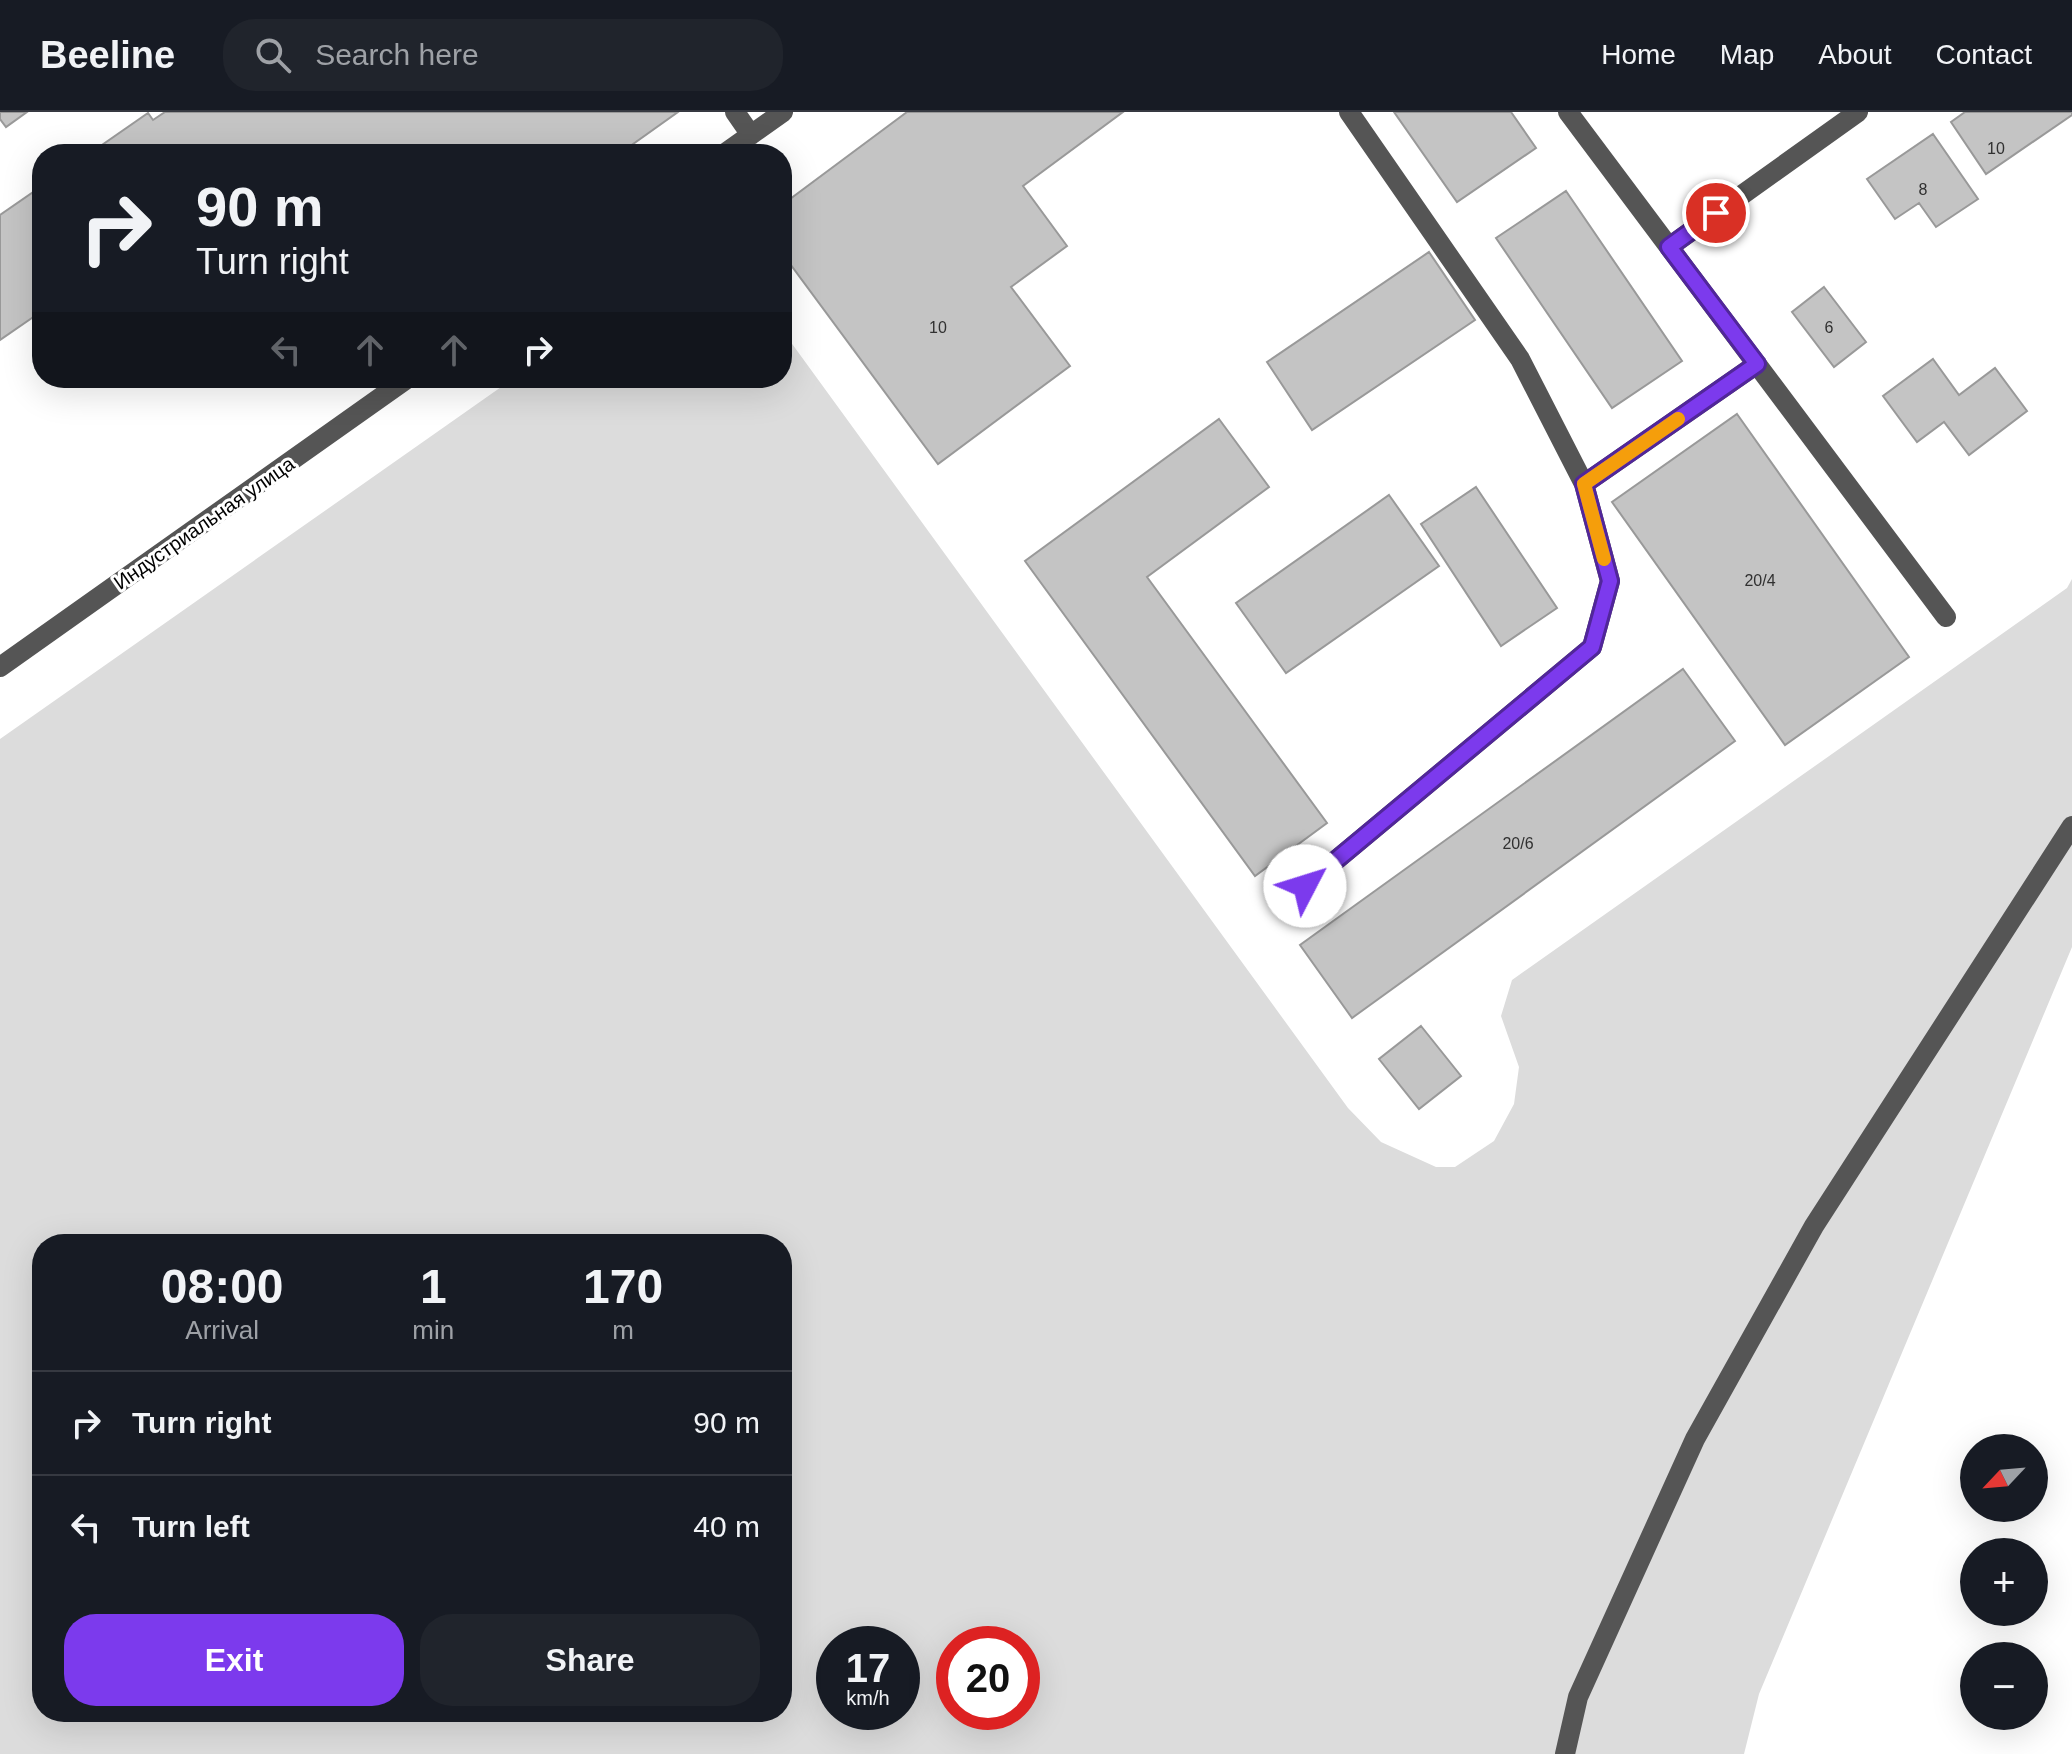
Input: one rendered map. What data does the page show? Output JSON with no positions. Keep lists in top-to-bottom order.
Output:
{
  "streets": {
    "street": ["Индустриальная улица"]
  },
  "house_numbers": [
    "10",
    "8",
    "10",
    "6",
    "20/4",
    "20/6"
  ],
  "north": "bottom left",
  "page": {
    "header": "Beeline",
    "search": "Search here",
    "nav": [
      "Home",
      "Map",
      "About",
      "Contact"
    ],
    "turn": ["90 m", "Turn right"],
    "eta": [
      "08:00",
      "Arrival",
      "1",
      "min",
      "170",
      "m"
    ],
    "list": [
      {
        "name": "Turn right",
        "value": "90 m"
      },
      {
        "name": "Turn left",
        "value": "40 m"
      }
    ],
    "map_buttons": ["+", "−"],
    "buttons": ["Exit", "Share"],
    "speed": "17 km/h",
    "limit": "20"
  }
}
